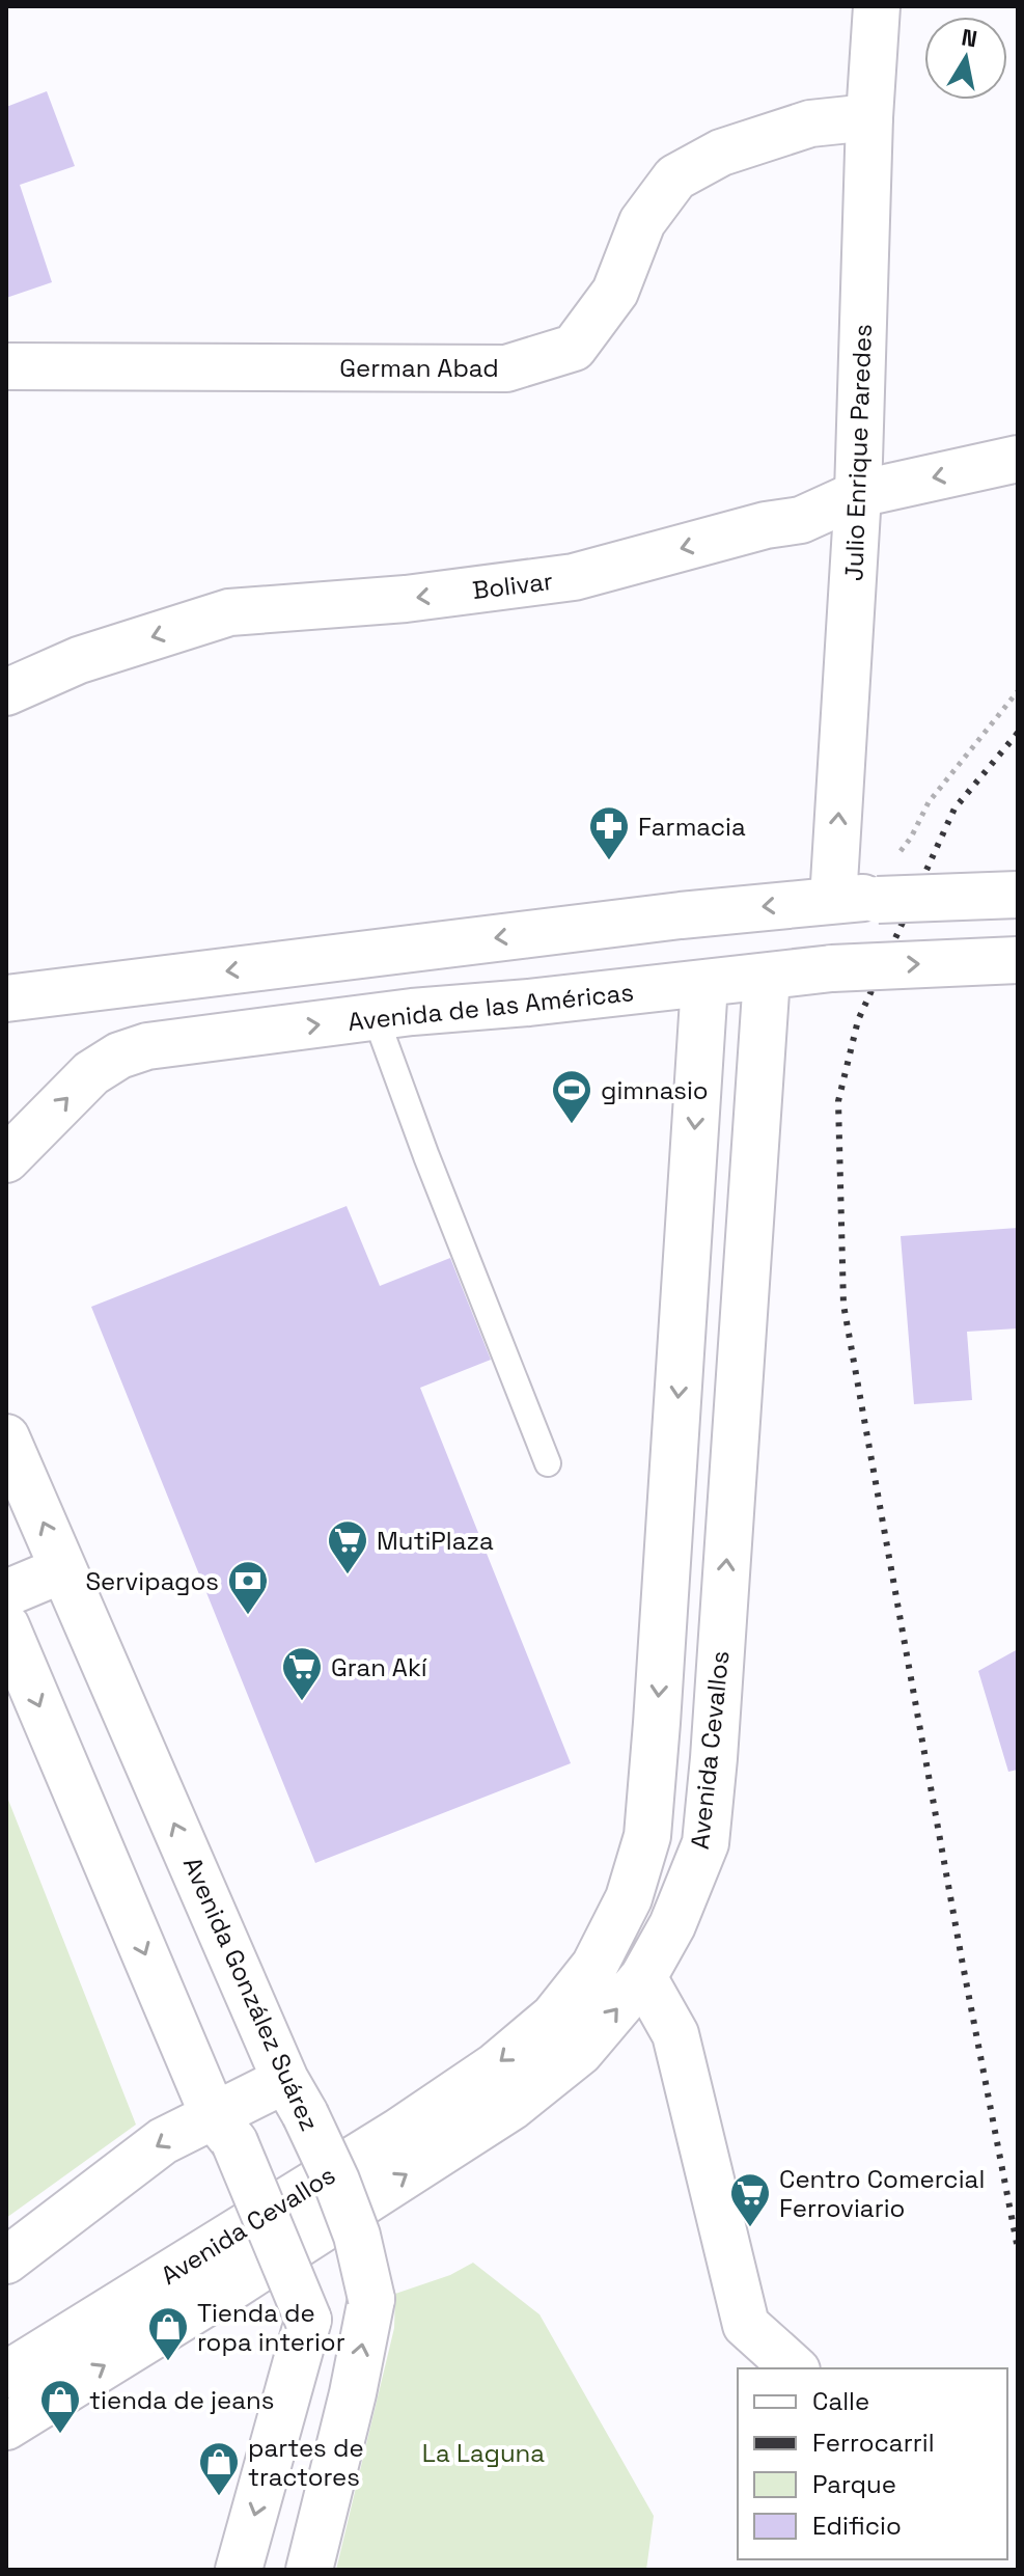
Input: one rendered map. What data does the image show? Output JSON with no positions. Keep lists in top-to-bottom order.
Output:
{
  "streets": {
    "main road": [
      "German Abad",
      "Julio Enrique Paredes",
      "Bolivar",
      "Avenida de las Américas",
      "Avenida Cevallos",
      "Avenida González Suárez"
    ]
  },
  "crossings": [
    ["German Abad", "Julio Enrique Paredes"],
    ["Julio Enrique Paredes", "Bolivar"],
    ["Avenida de las Américas", "Avenida Cevallos"]
  ],
  "one_way": ["Julio Enrique Paredes"],
  "parks": ["La Laguna"],
  "places": {
    "pharmacy": ["Farmacia"],
    "sports": ["gimnasio"],
    "supermarket": ["MutiPlaza", "Gran Akí", "Centro Comercial Ferroviario"],
    "bank": ["Servipagos"],
    "shop": ["Tienda de ropa interior", "tienda de jeans", "partes de tractores"]
  },
  "legend": [
    "Calle",
    "Ferrocarril",
    "Parque",
    "Edificio"
  ],
  "north": "top"
}
